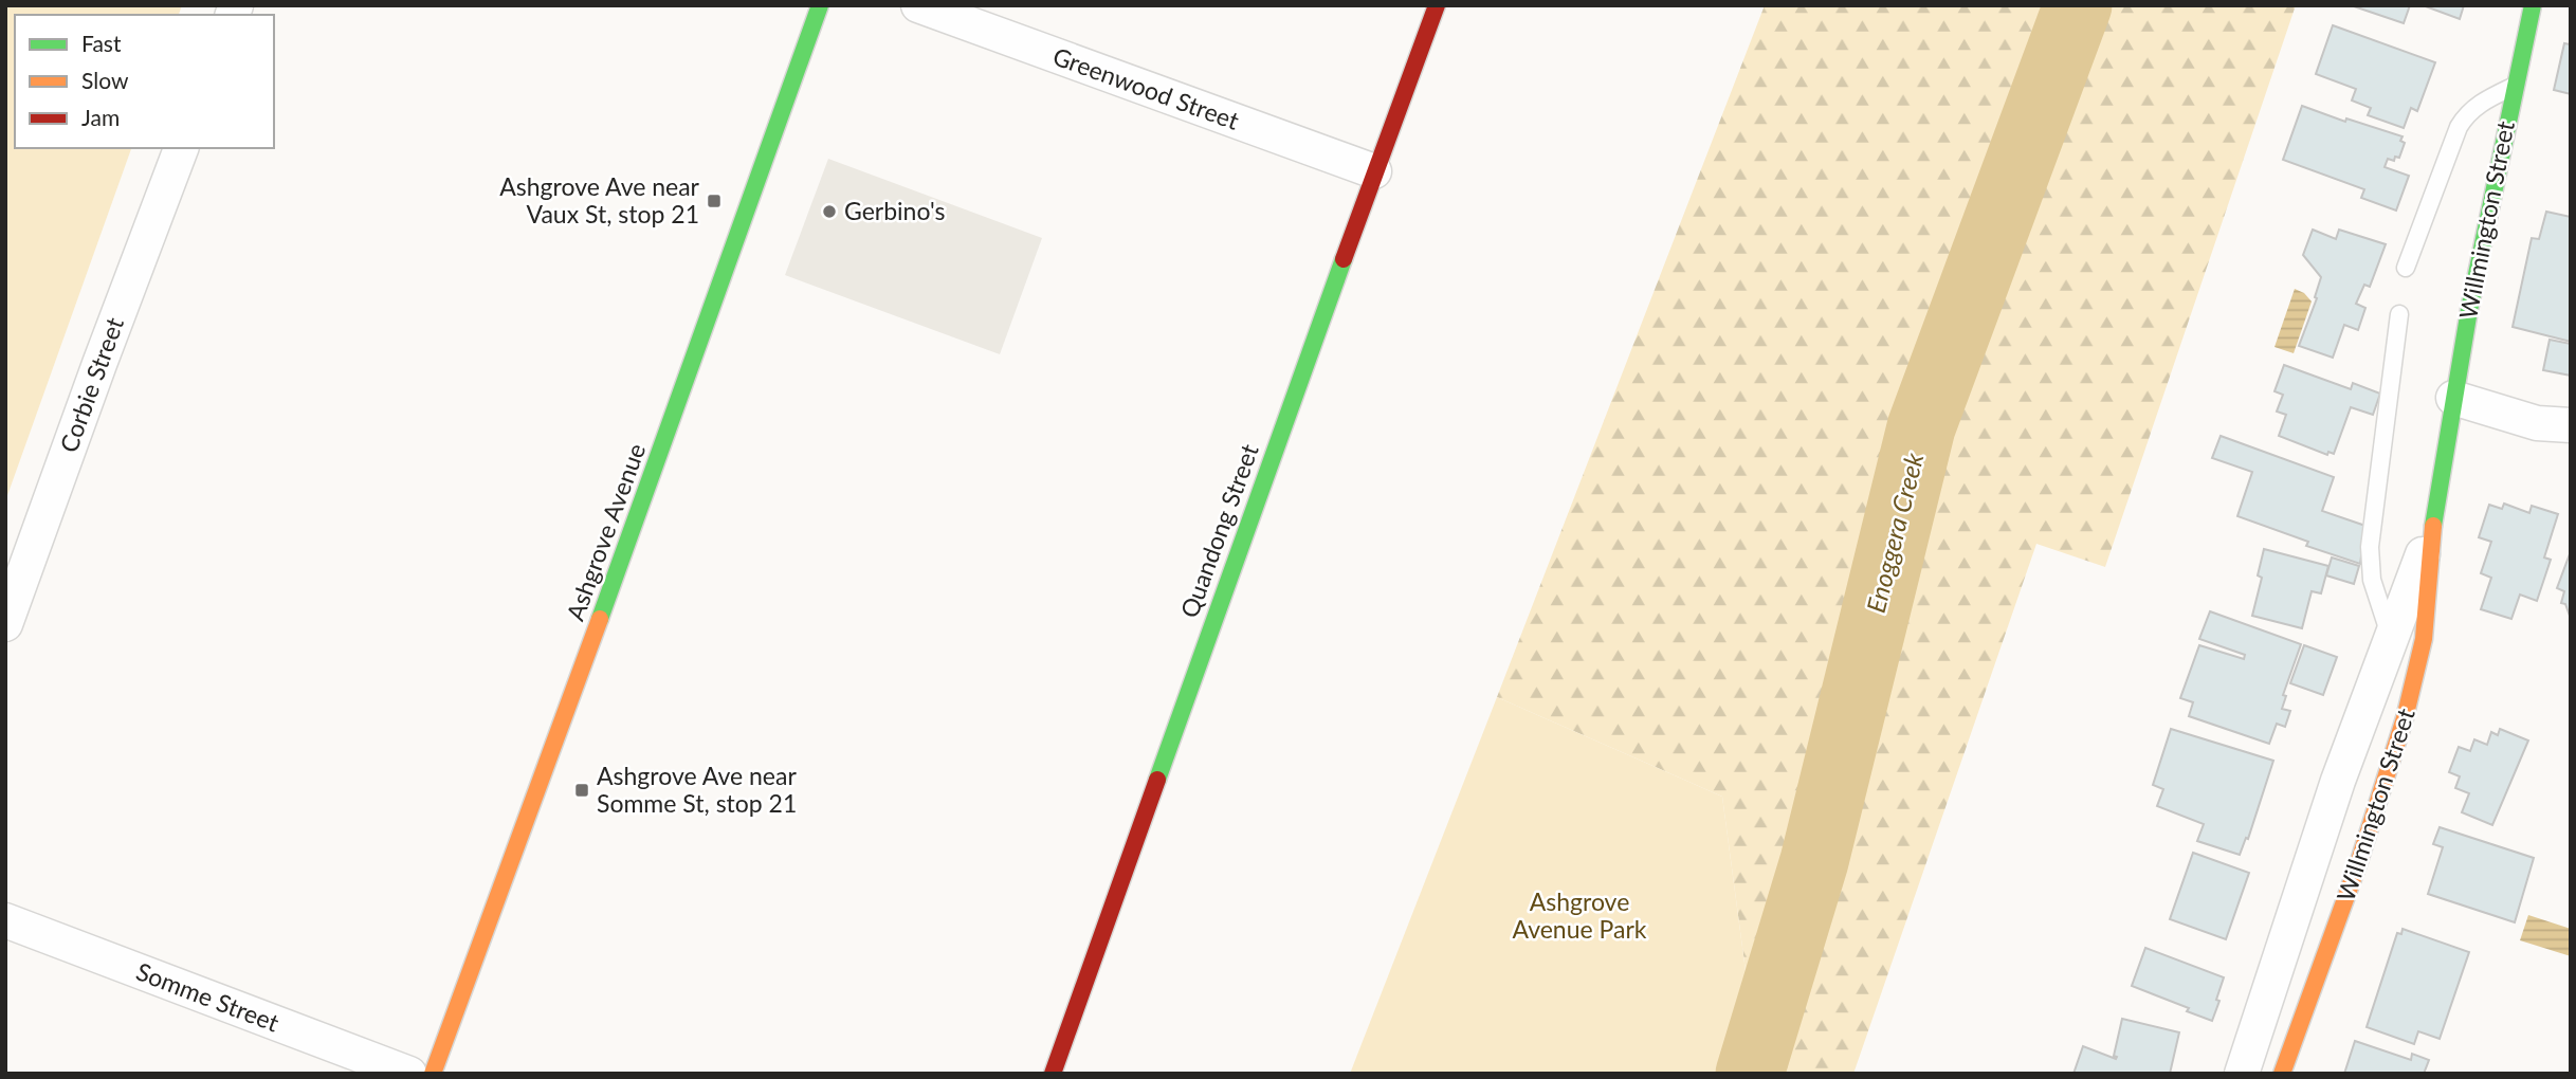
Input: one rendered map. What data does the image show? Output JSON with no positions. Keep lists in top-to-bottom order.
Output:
{
  "streets": {
    "street": [
      "Greenwood Street",
      "Willmington Street",
      "Corbie Street",
      "Quandong Street",
      "Ashgrove Avenue",
      "Somme Street"
    ]
  },
  "crossings": [
    ["Greenwood Street", "Quandong Street"]
  ],
  "water": ["Enoggera Creek"],
  "parks": ["Ashgrove Avenue Park"],
  "places": {
    "transit": ["Ashgrove Ave near Vaux St, stop 21", "Ashgrove Ave near Somme St, stop 21"],
    "other": ["Gerbino's"]
  },
  "legend": ["Fast", "Slow", "Jam"]
}
